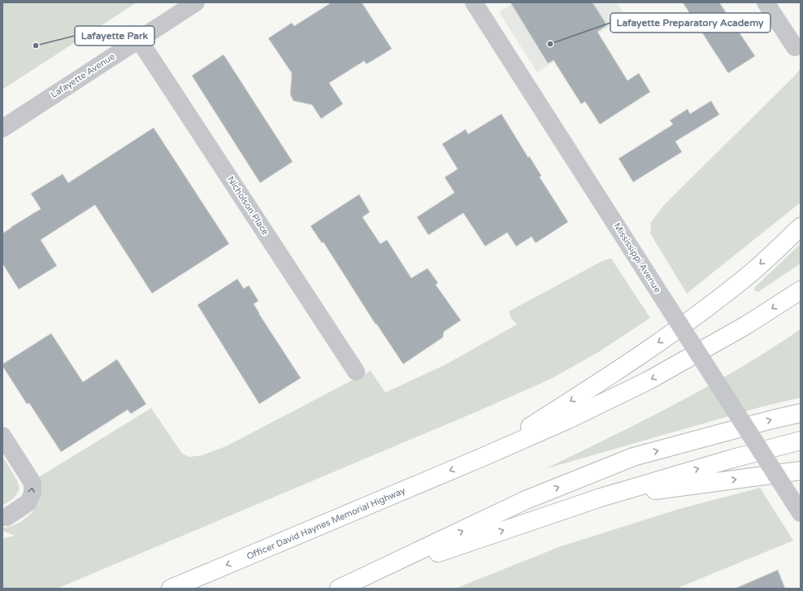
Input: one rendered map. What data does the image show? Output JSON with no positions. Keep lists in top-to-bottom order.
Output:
{
  "streets": {
    "highway": ["Officer David Haynes Memorial Highway"],
    "street": ["Lafayette Avenue", "Nicholson Place", "Mississippi Avenue"]
  },
  "crossings": [
    ["Lafayette Avenue", "Nicholson Place"]
  ],
  "places": ["Lafayette Preparatory Academy", "Lafayette Park"]
}
